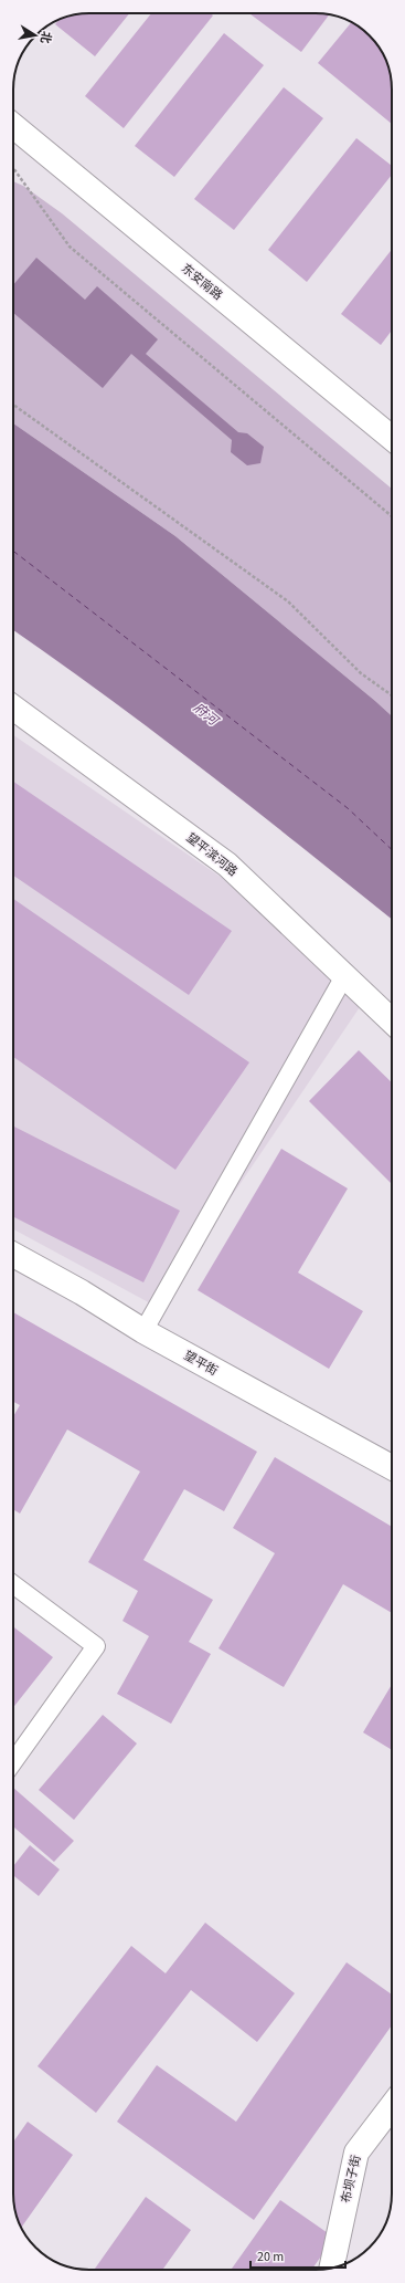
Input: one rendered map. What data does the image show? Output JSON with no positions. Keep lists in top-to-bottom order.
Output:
{
  "streets": {
    "street": [
      "东安南路",
      "望平滨河路",
      "望平街",
      "布坝子街"
    ]
  },
  "water": ["府河"],
  "scale_bar": "20 m",
  "north": "right"
}
